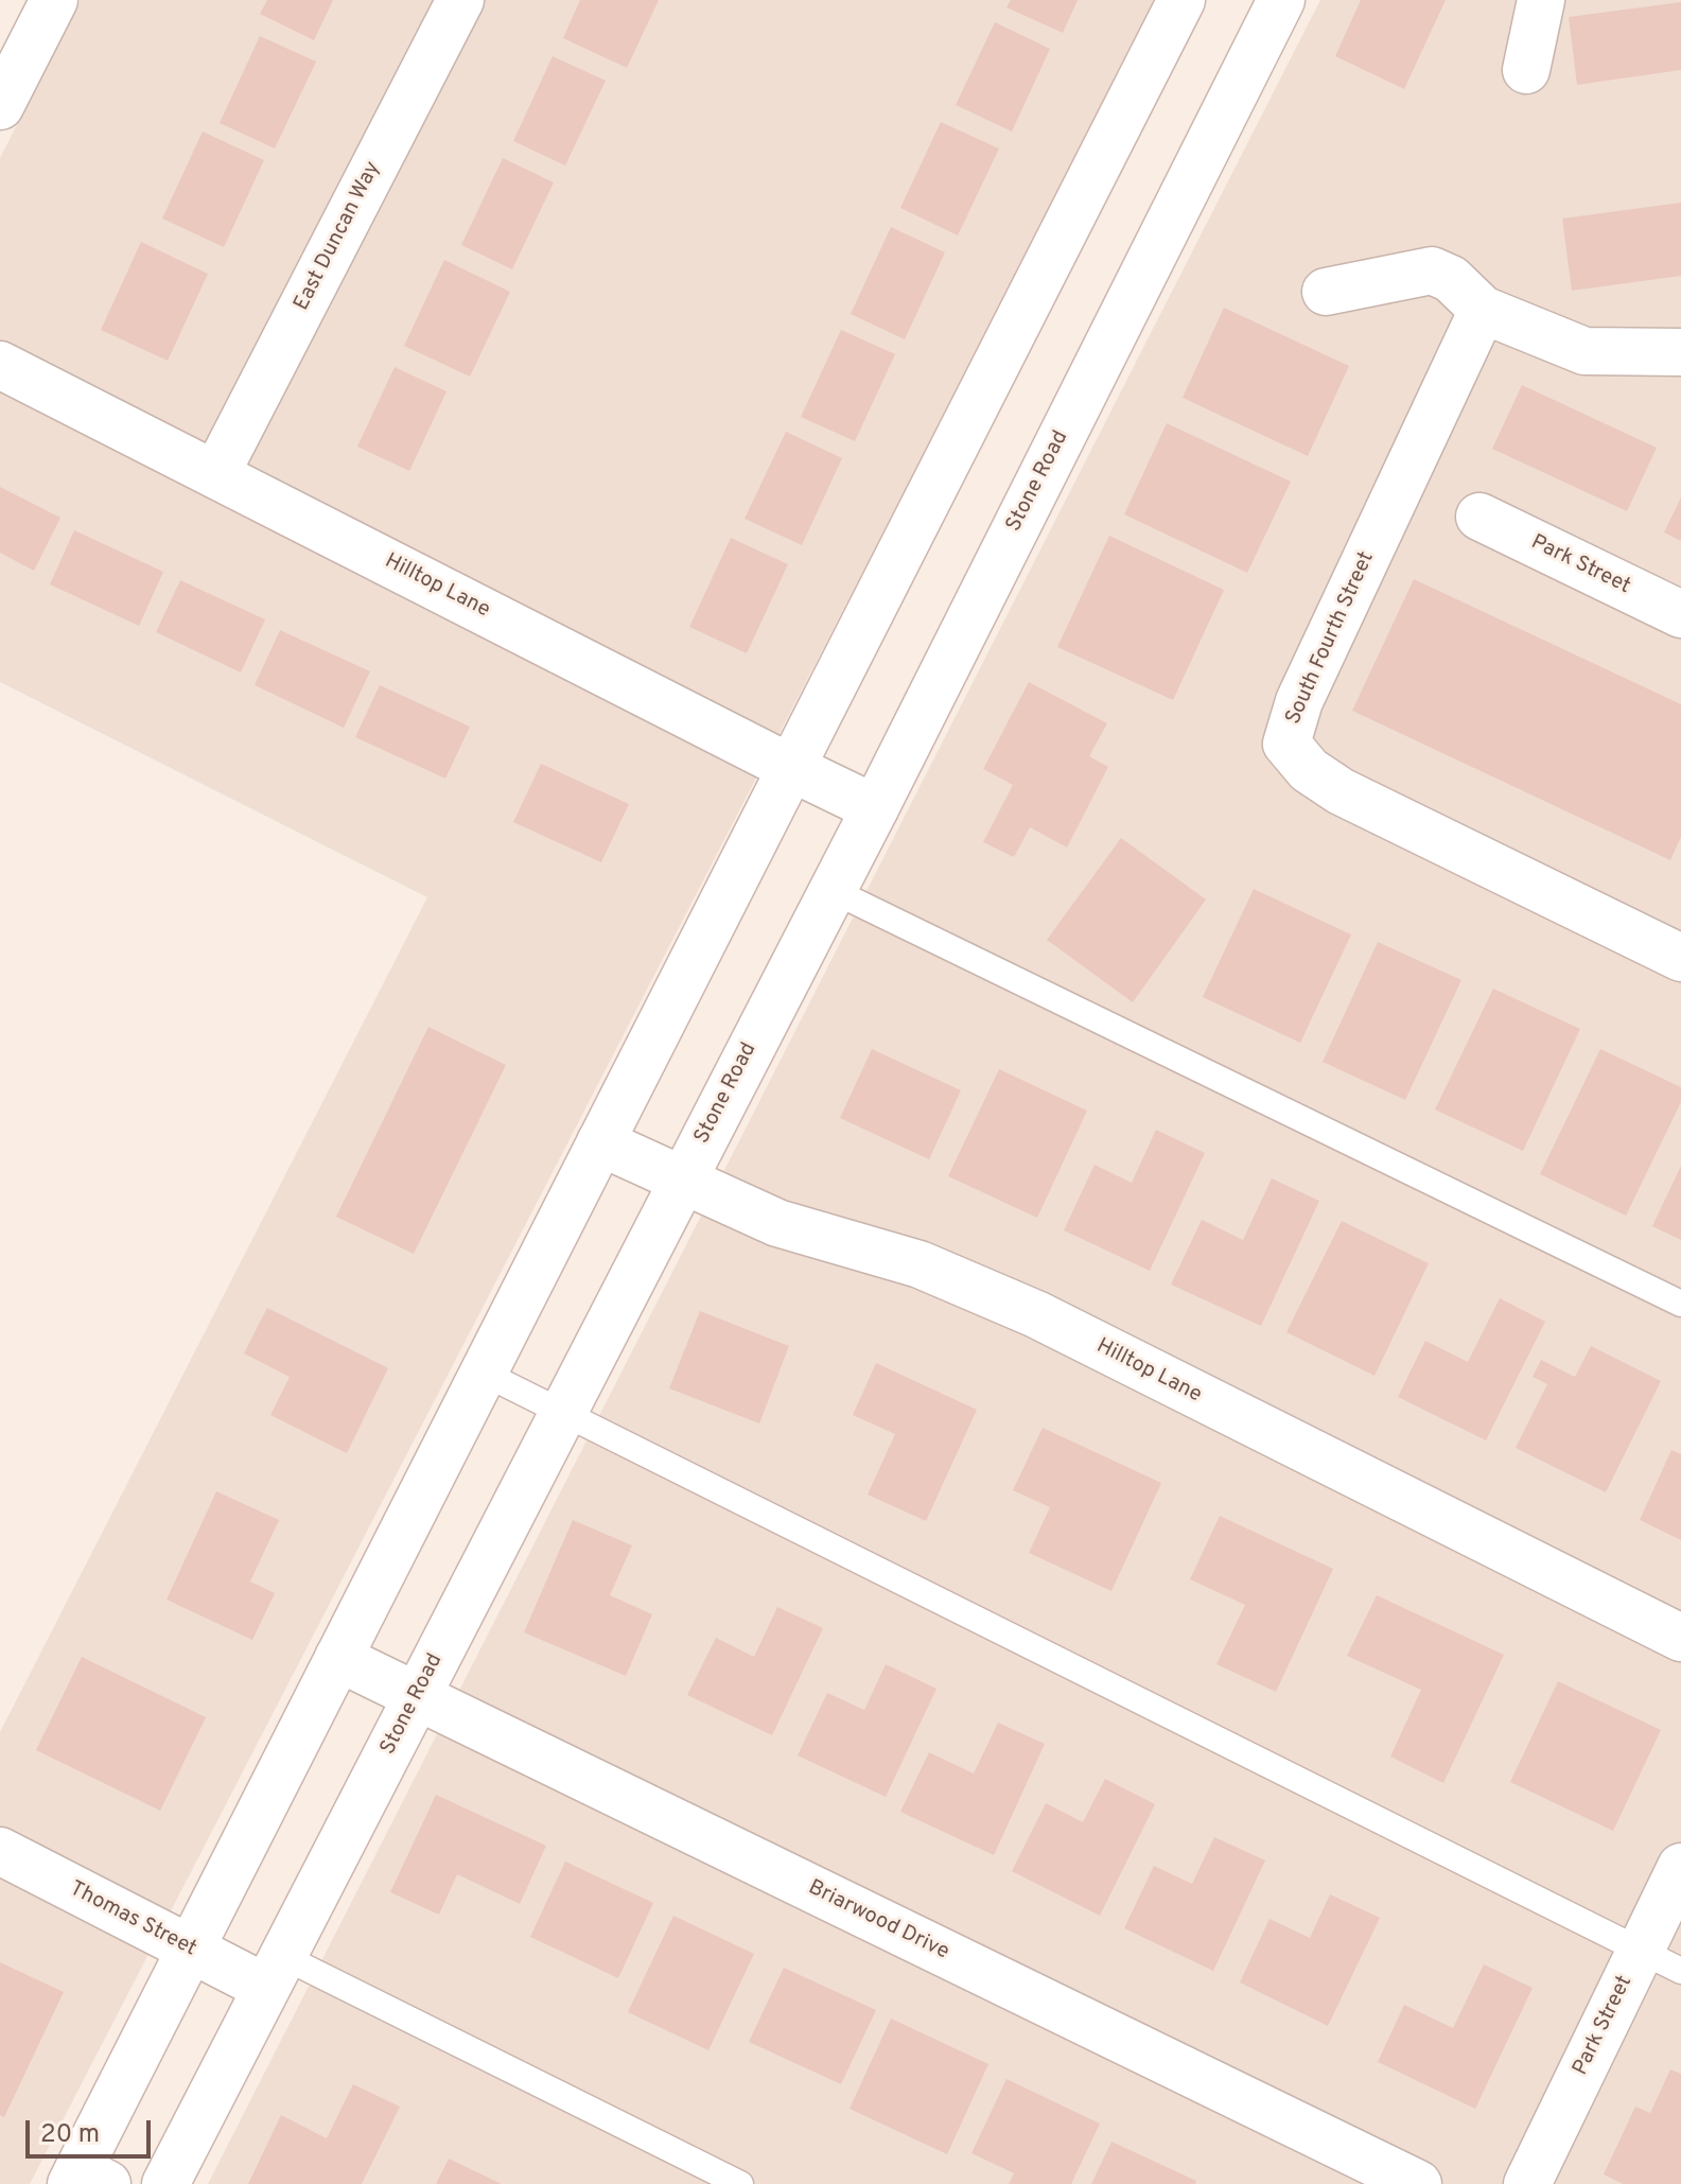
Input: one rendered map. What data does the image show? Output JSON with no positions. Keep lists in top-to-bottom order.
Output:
{
  "streets": {
    "street": [
      "East Duncan Way",
      "Stone Road",
      "Park Street",
      "Hilltop Lane",
      "South Fourth Street",
      "Thomas Street",
      "Briarwood Drive"
    ]
  },
  "crossings": [
    ["East Duncan Way", "Hilltop Lane"],
    ["Stone Road", "Hilltop Lane"],
    ["Stone Road", "Thomas Street"],
    ["Stone Road", "Briarwood Drive"]
  ],
  "scale_bar": "20 m"
}
